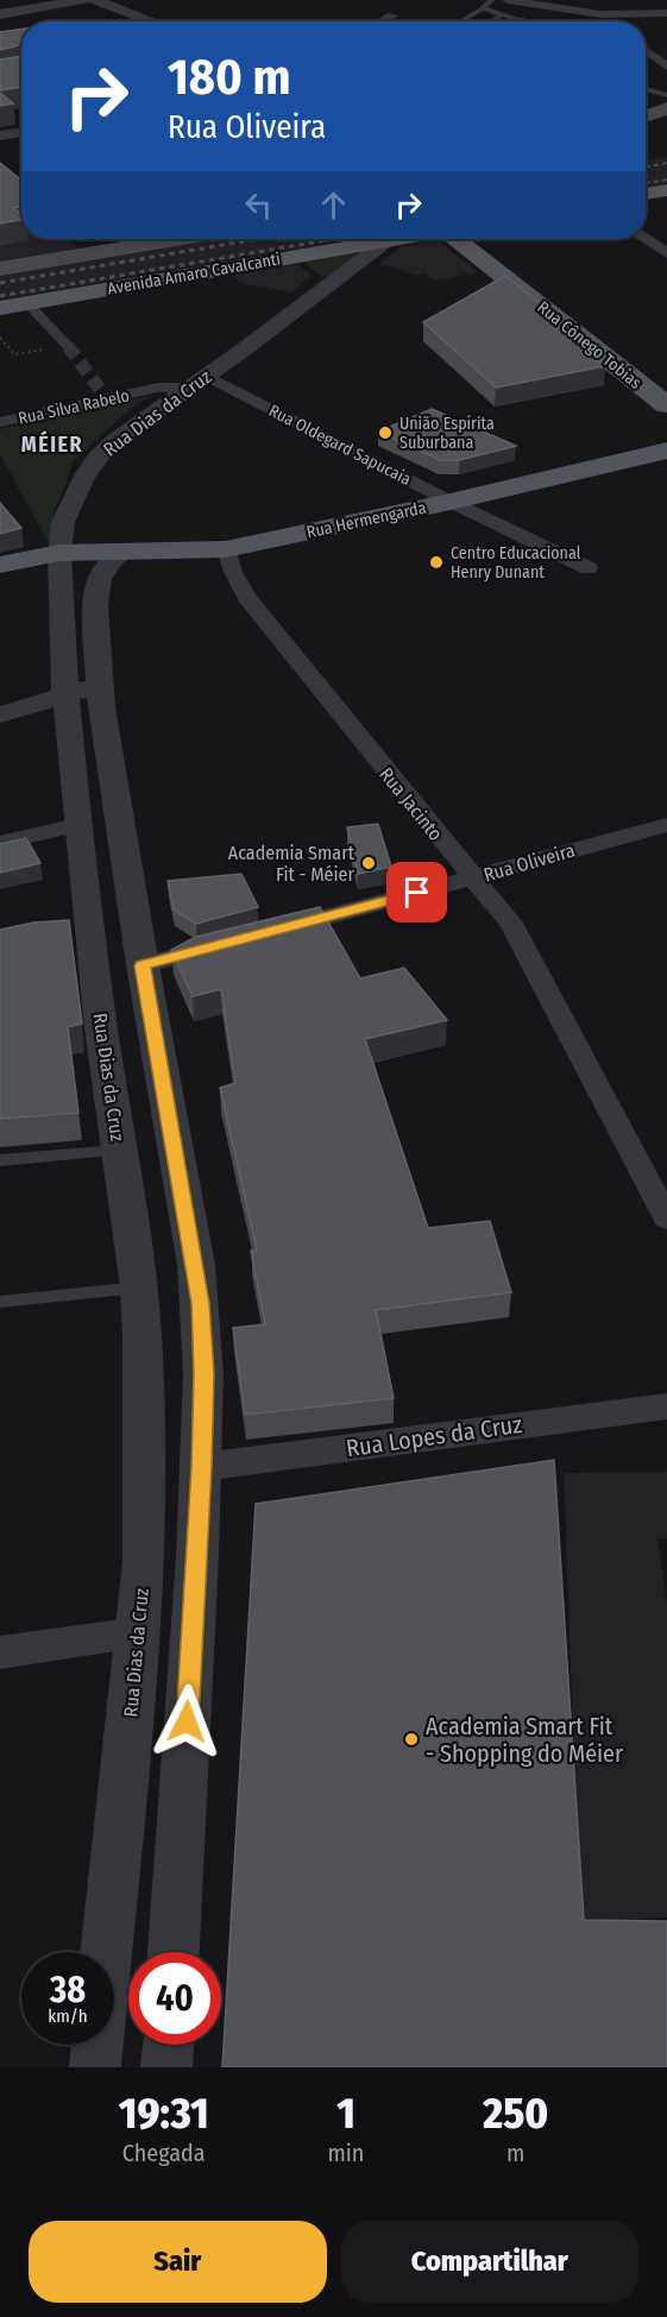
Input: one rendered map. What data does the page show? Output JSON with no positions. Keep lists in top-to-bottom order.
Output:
{
  "streets": {
    "main road": ["Avenida Amaro Cavalcanti", "Rua Cônego Tobias", "Rua Hermengarda"],
    "street": [
      "Rua Silva Rabelo",
      "Rua Dias da Cruz",
      "Rua Oldegard Sapucaia",
      "Rua Jacinto",
      "Rua Oliveira",
      "Rua Lopes da Cruz"
    ]
  },
  "crossings": [
    ["Avenida Amaro Cavalcanti", "Rua Dias da Cruz"],
    ["Rua Silva Rabelo", "Rua Dias da Cruz"],
    ["Rua Silva Rabelo", "Rua Oldegard Sapucaia"],
    ["Rua Dias da Cruz", "Rua Oldegard Sapucaia"],
    ["Rua Dias da Cruz", "Rua Hermengarda"],
    ["Rua Dias da Cruz", "Rua Lopes da Cruz"],
    ["Rua Oldegard Sapucaia", "Rua Hermengarda"],
    ["Rua Hermengarda", "Rua Jacinto"],
    ["Rua Jacinto", "Rua Oliveira"]
  ],
  "districts": ["MÉIER"],
  "places": [
    "União Espírita Suburbana",
    "Centro Educacional Henry Dunant",
    "Academia Smart Fit - Méier",
    "Academia Smart Fit - Shopping do Méier"
  ],
  "page": {
    "turn": ["180 m", "Rua Oliveira"],
    "speed": "38 km/h",
    "limit": "40",
    "eta": [
      "19:31",
      "Chegada",
      "1",
      "min",
      "250",
      "m"
    ],
    "buttons": ["Sair", "Compartilhar"]
  }
}
